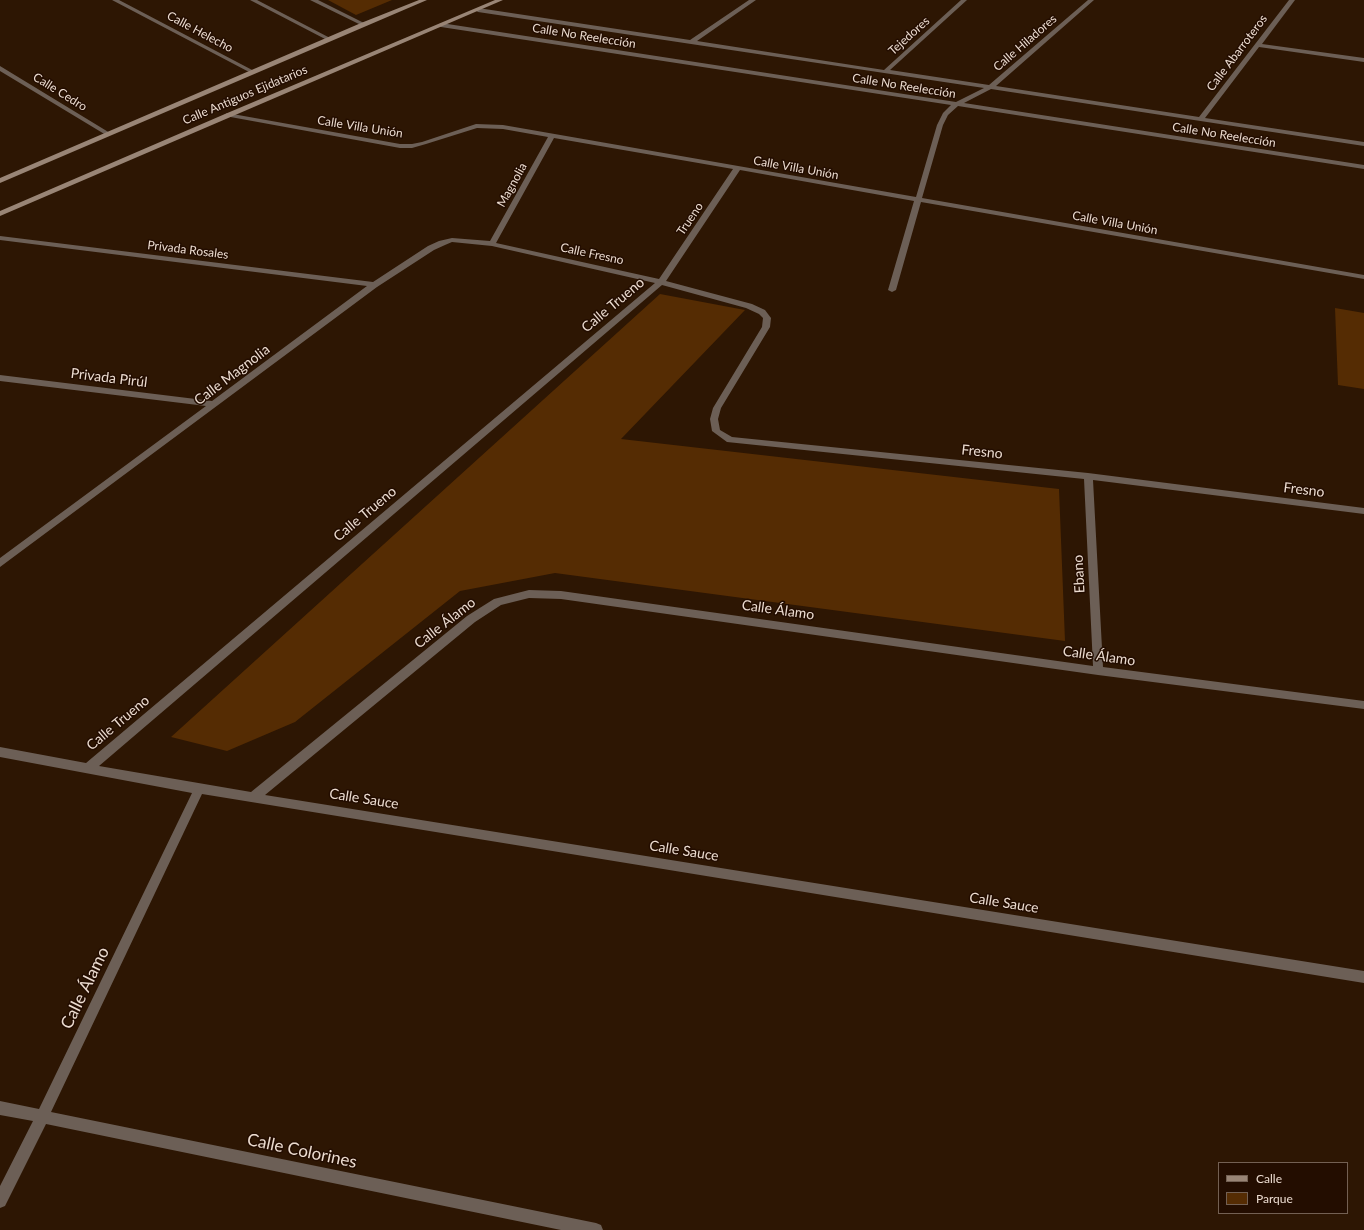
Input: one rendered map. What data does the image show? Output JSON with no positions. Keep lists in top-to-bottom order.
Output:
{
  "streets": {
    "street": [
      "Calle Helecho",
      "Calle No Reelección",
      "Tejedores",
      "Calle Hiladores",
      "Calle Abarroteros",
      "Calle Cedro",
      "Calle Antiguos Ejidatarios",
      "Calle Villa Unión",
      "Magnolia",
      "Trueno",
      "Privada Rosales",
      "Calle Fresno",
      "Calle Trueno",
      "Calle Magnolia",
      "Privada Pirúl",
      "Fresno",
      "Ebano",
      "Calle Álamo",
      "Calle Sauce",
      "Calle Colorines"
    ]
  },
  "crossings": [
    ["Calle Helecho", "Calle Antiguos Ejidatarios"],
    ["Calle No Reelección", "Tejedores"],
    ["Calle No Reelección", "Calle Hiladores"],
    ["Calle No Reelección", "Calle Abarroteros"],
    ["Calle No Reelección", "Calle Antiguos Ejidatarios"],
    ["Calle Cedro", "Calle Antiguos Ejidatarios"],
    ["Calle Antiguos Ejidatarios", "Calle Villa Unión"],
    ["Calle Villa Unión", "Magnolia"],
    ["Calle Villa Unión", "Trueno"],
    ["Magnolia", "Calle Fresno"],
    ["Magnolia", "Calle Magnolia"],
    ["Trueno", "Calle Fresno"],
    ["Trueno", "Calle Trueno"],
    ["Privada Rosales", "Calle Magnolia"],
    ["Calle Fresno", "Calle Trueno"],
    ["Calle Fresno", "Calle Magnolia"],
    ["Calle Fresno", "Fresno"],
    ["Calle Trueno", "Calle Sauce"],
    ["Calle Magnolia", "Privada Pirúl"],
    ["Fresno", "Ebano"],
    ["Ebano", "Calle Álamo"],
    ["Calle Álamo", "Calle Sauce"],
    ["Calle Álamo", "Calle Colorines"]
  ],
  "legend": ["Calle", "Parque"]
}
